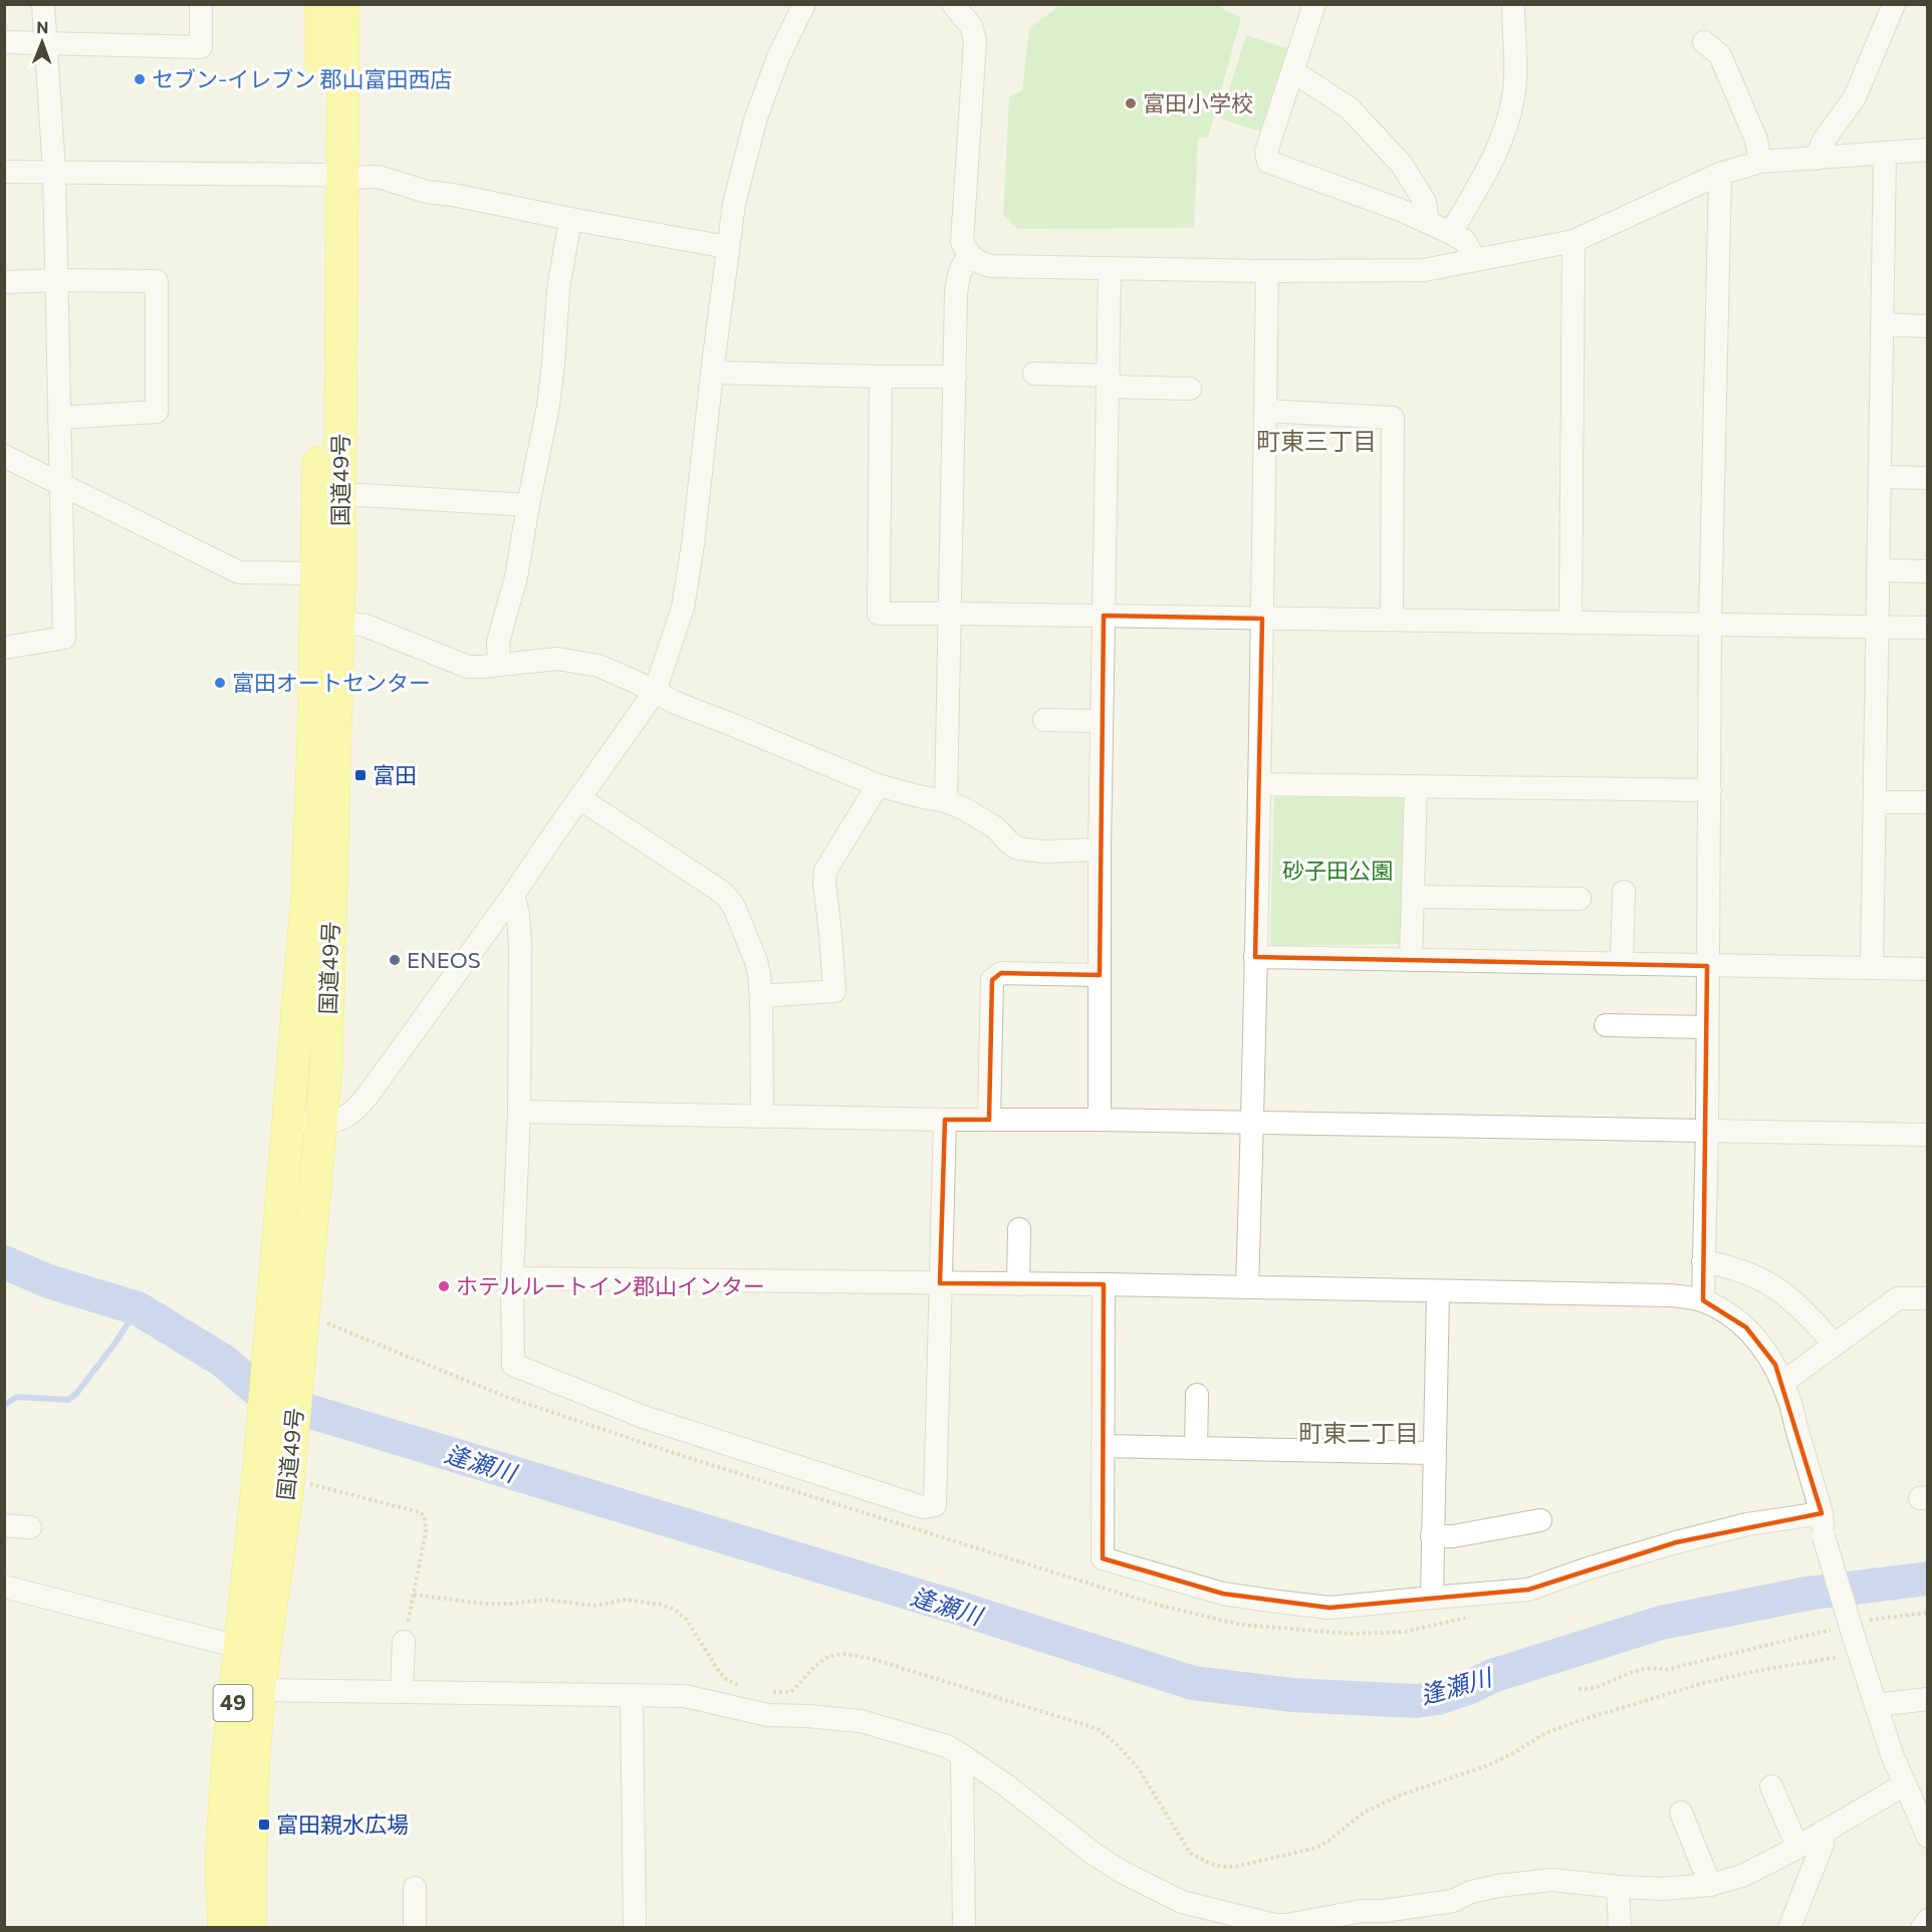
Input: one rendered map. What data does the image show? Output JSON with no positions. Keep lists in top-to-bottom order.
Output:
{
  "streets": {
    "highway": ["国道49号", "49"]
  },
  "districts": ["町東三丁目", "町東二丁目"],
  "water": ["逢瀬川"],
  "parks": ["砂子田公園"],
  "places": {
    "other": [
      "セブン-イレブン 郡山富田西店",
      "富田小学校",
      "富田オートセンター",
      "ENEOS",
      "ホテルルートイン郡山インター"
    ],
    "transit": ["富田", "富田親水広場"]
  },
  "north": "top"
}
